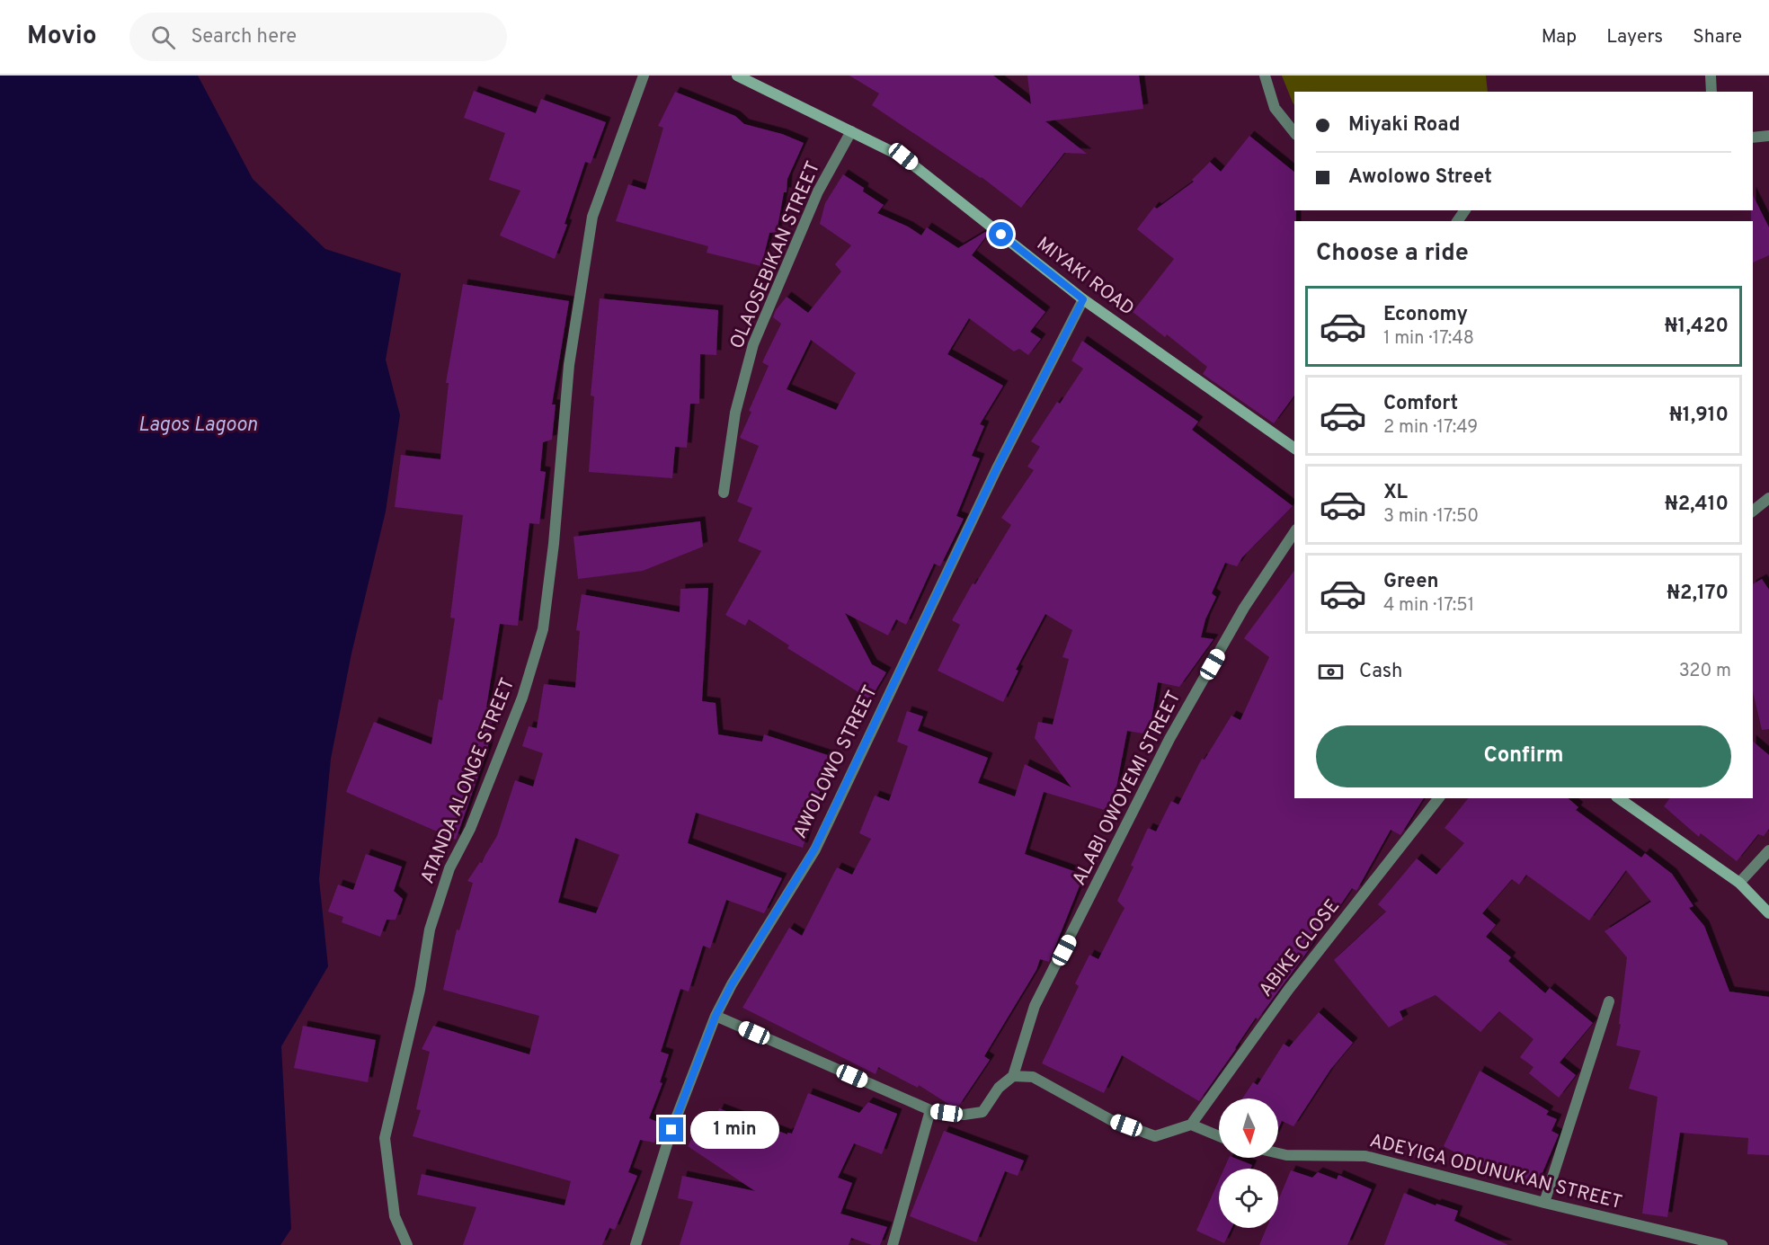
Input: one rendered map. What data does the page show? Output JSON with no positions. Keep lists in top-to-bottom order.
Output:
{
  "streets": {
    "street": [
      "OLAOSEBIKAN STREET",
      "MIYAKI ROAD",
      "AWOLOWO STREET",
      "ATANDA ALONGE STREET",
      "ALABI OWOYEMI STREET",
      "ABIKE CLOSE",
      "ADEYIGA ODUNUKAN STREET"
    ]
  },
  "crossings": [
    ["OLAOSEBIKAN STREET", "MIYAKI ROAD"],
    ["MIYAKI ROAD", "AWOLOWO STREET"]
  ],
  "water": ["Lagos Lagoon"],
  "north": "bottom",
  "page": {
    "header": "Movio",
    "search": "Search here",
    "nav": ["Map", "Layers", "Share"],
    "banner": ["Miyaki Road", "Awolowo Street"],
    "heading": "Choose a ride",
    "list": [
      {
        "name": "Economy",
        "note": "1 min · 17:48",
        "value": "₦1,420"
      },
      {
        "name": "Comfort",
        "note": "2 min · 17:49",
        "value": "₦1,910"
      },
      {
        "name": "XL",
        "note": "3 min · 17:50",
        "value": "₦2,410"
      },
      {
        "name": "Green",
        "note": "4 min · 17:51",
        "value": "₦2,170"
      }
    ],
    "pay": ["Cash", "320 m"],
    "buttons": "Confirm",
    "bubble": "1 min"
  }
}
